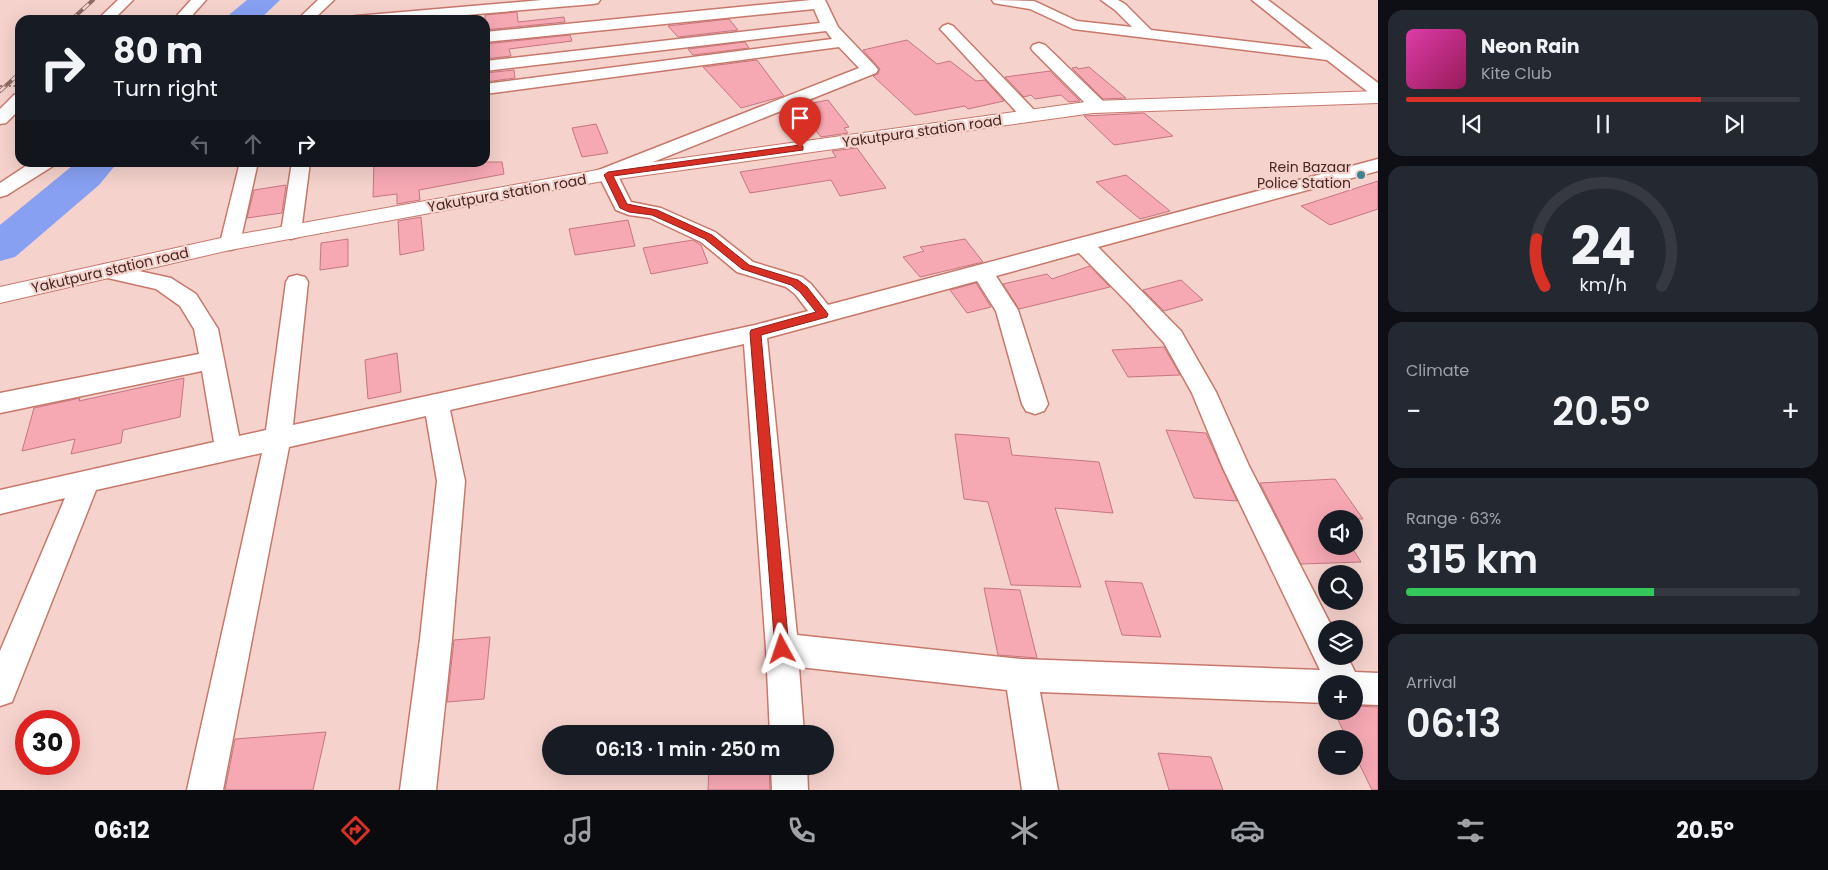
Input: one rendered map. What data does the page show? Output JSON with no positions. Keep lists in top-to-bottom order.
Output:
{
  "streets": {
    "street": ["Yakutpura station road"]
  },
  "places": ["Rein Bazaar Police Station"],
  "page": {
    "turn": ["80 m", "Turn right"],
    "song": ["Neon Rain", "Kite Club"],
    "tile": [
      "Climate",
      ["Range · 63%", "315 km"],
      ["Arrival", "06:13"]
    ],
    "heat": ["−", "20.5°", "+"],
    "map_buttons": ["+", "−"],
    "limit": "30",
    "trip": "06:13 · 1 min · 250 m",
    "tabs": ["06:12", "20.5°"],
    "gauge": ["24", "km/h"]
  }
}
